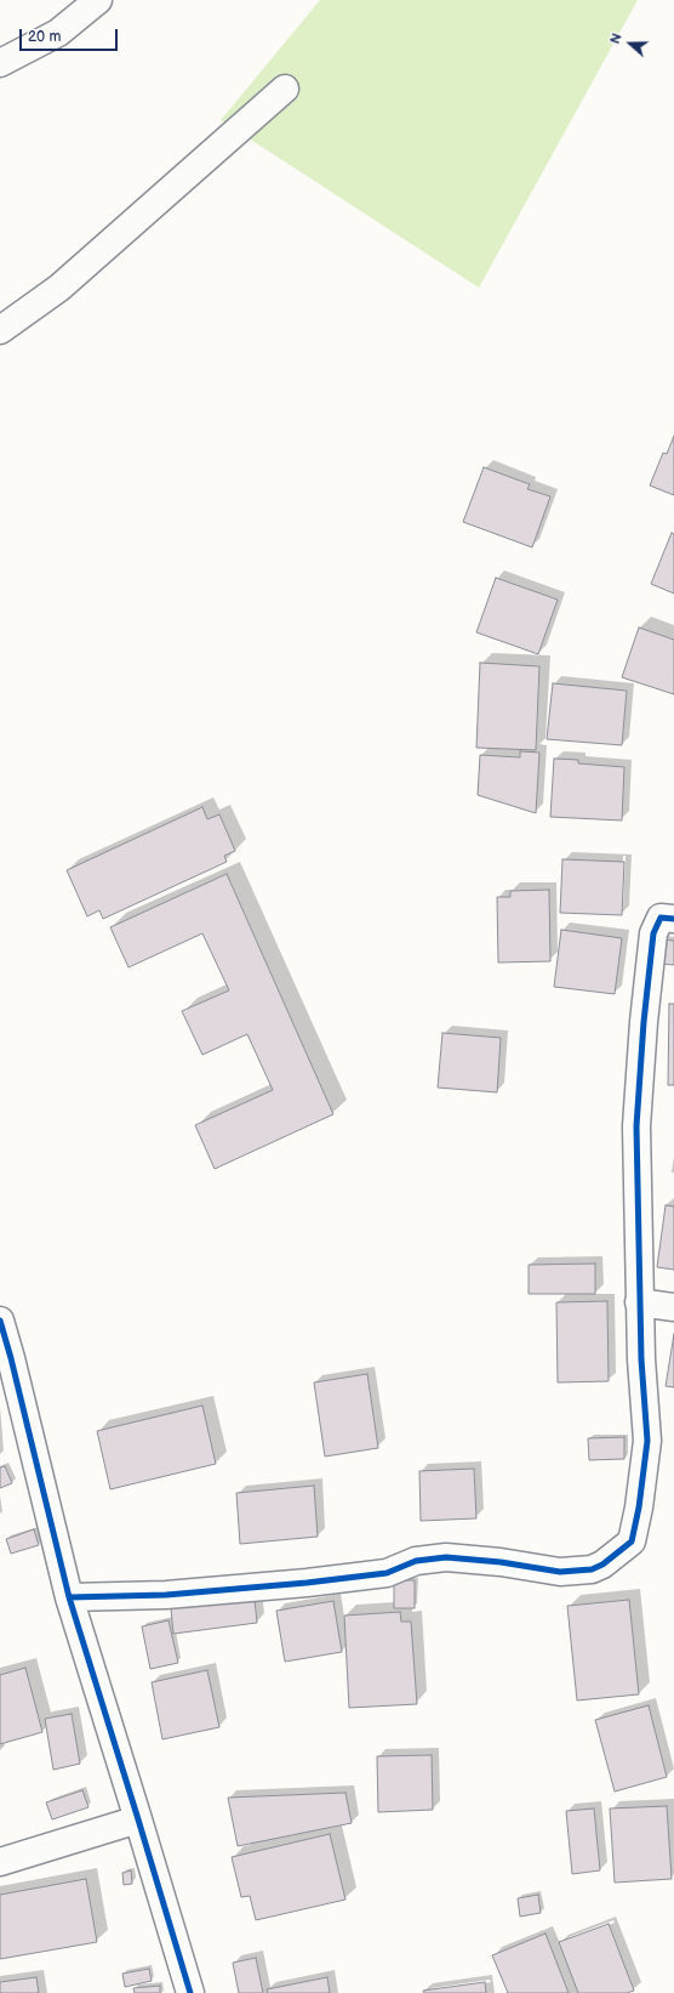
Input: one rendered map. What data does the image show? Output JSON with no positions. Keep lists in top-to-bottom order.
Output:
{
  "scale_bar": "20 m",
  "north": "left"
}
